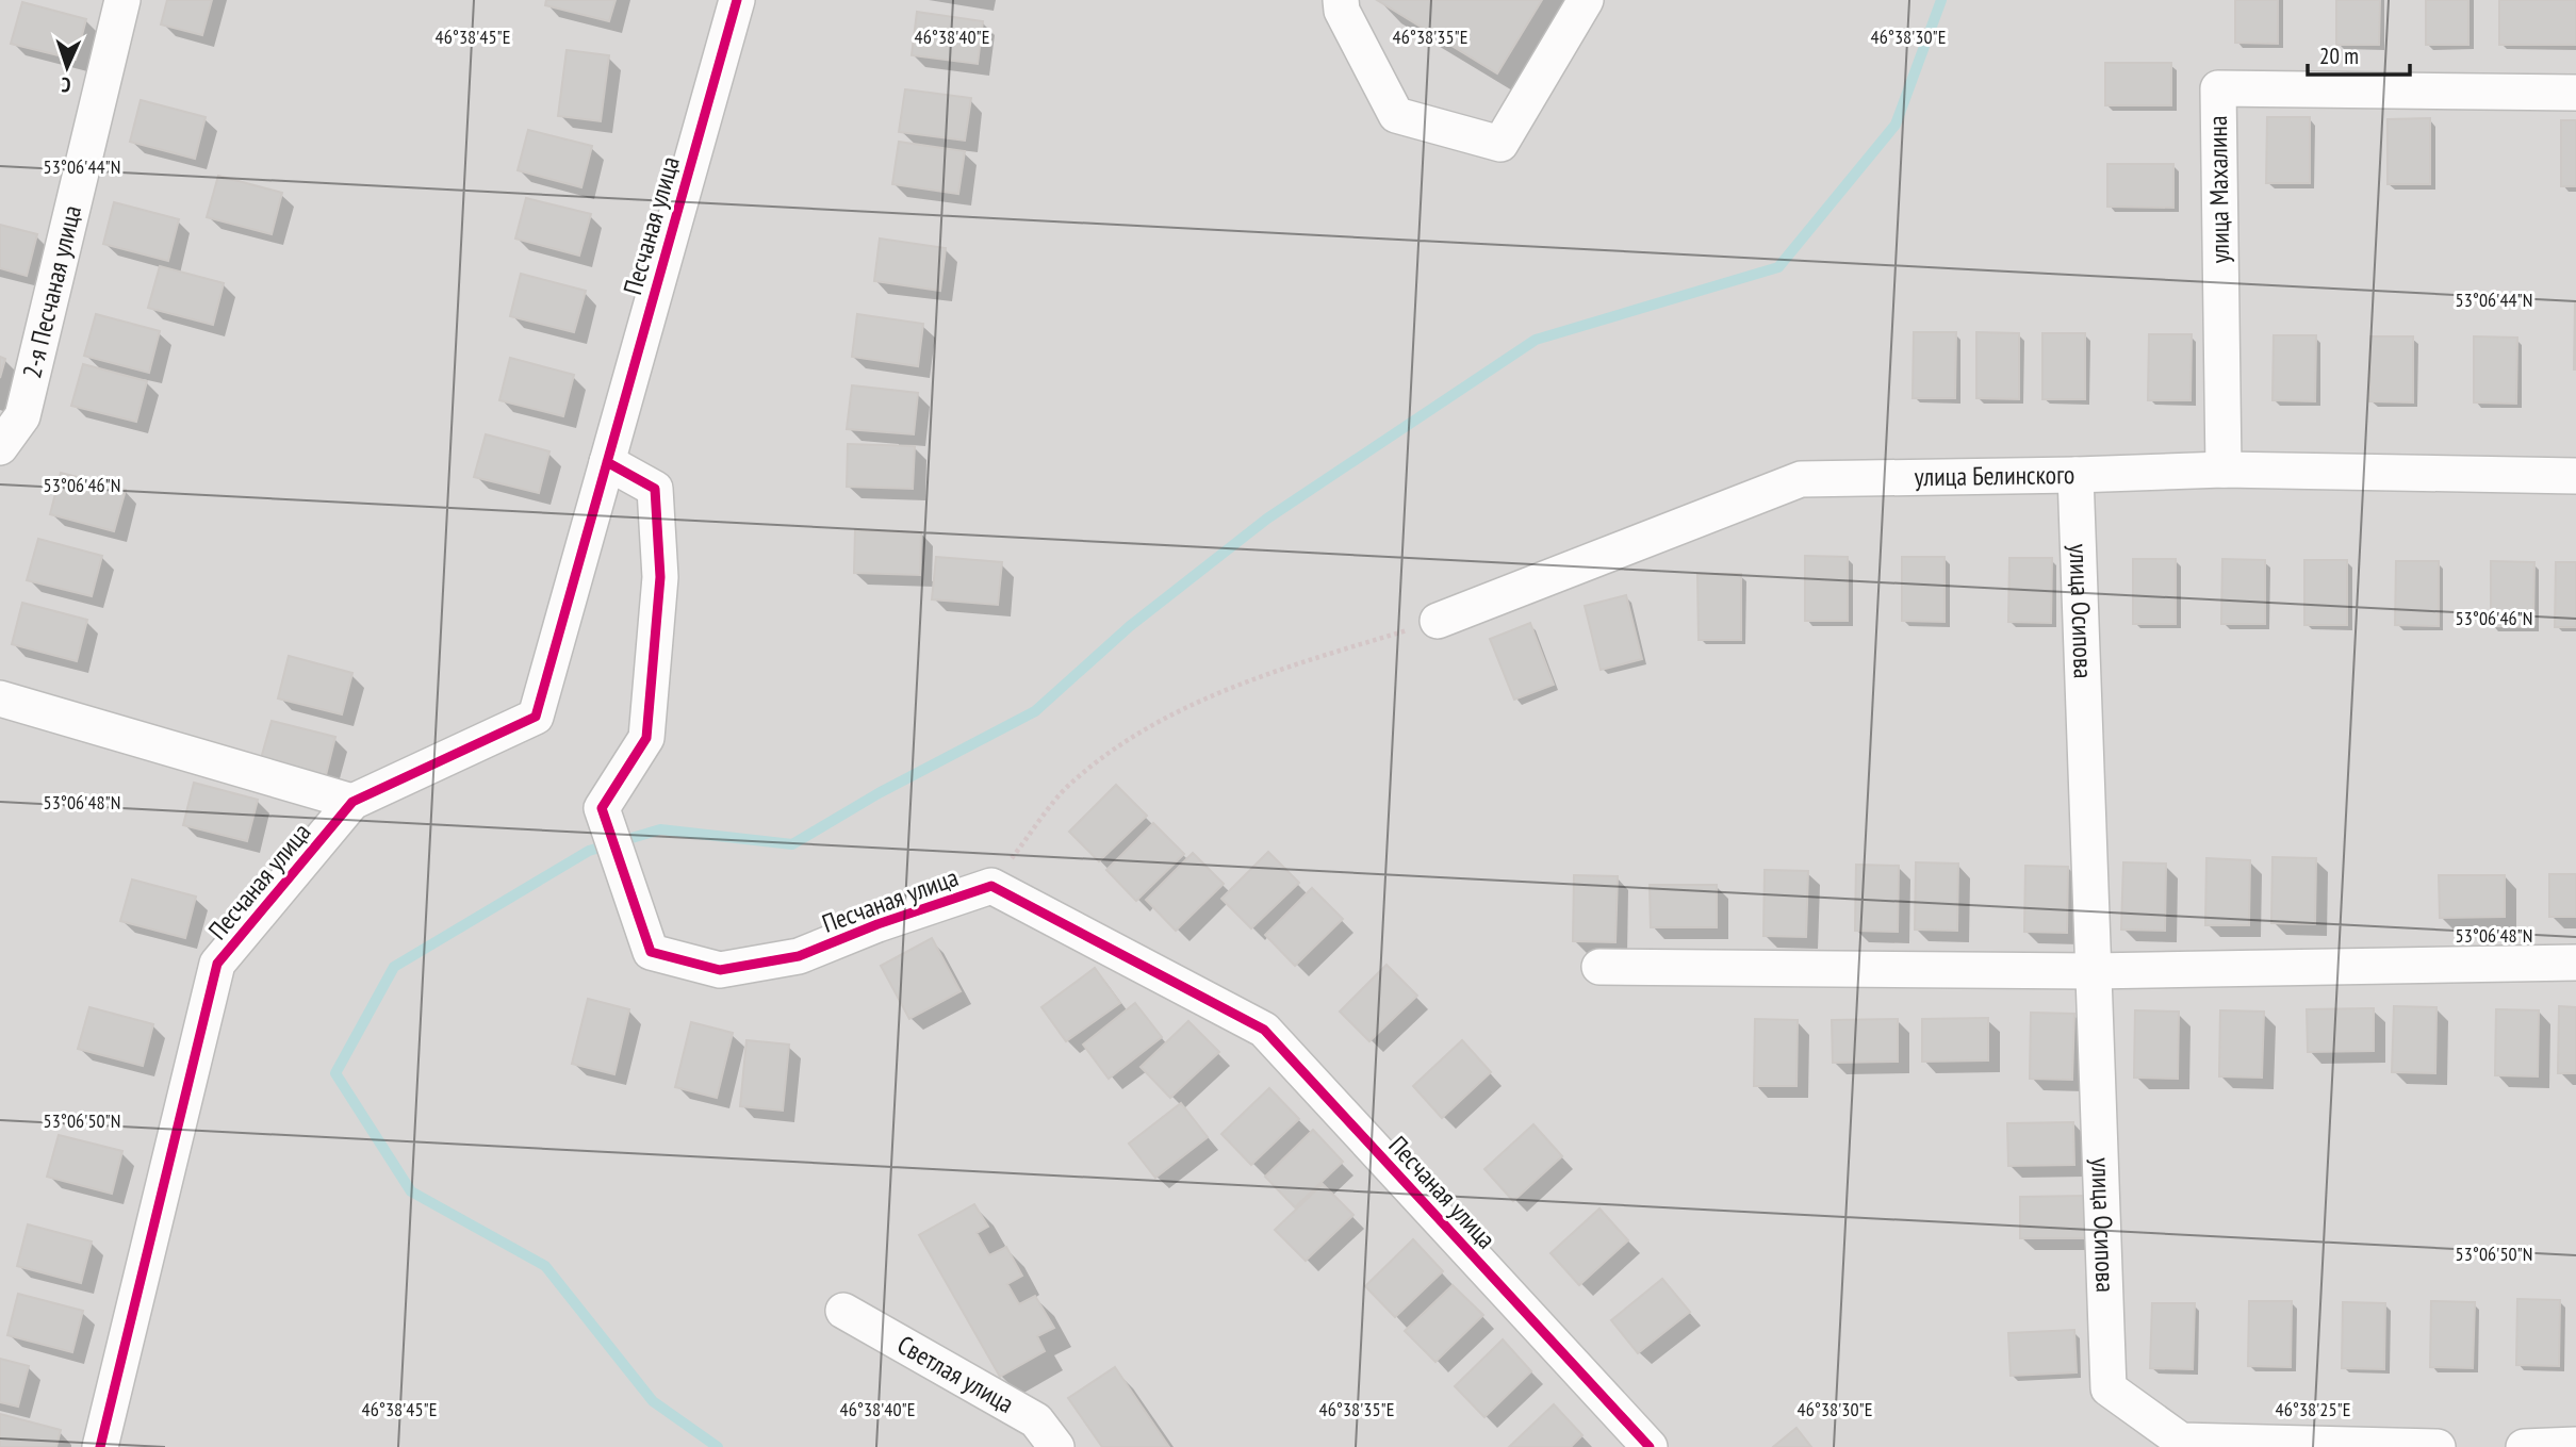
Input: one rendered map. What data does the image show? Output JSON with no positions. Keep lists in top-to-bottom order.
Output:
{
  "streets": {
    "street": [
      "улица Махалина",
      "Песчаная улица",
      "2-я Песчаная улица",
      "улица Белинского",
      "улица Осипова",
      "Светлая улица"
    ]
  },
  "crossings": [
    ["улица Махалина", "улица Белинского"],
    ["улица Белинского", "улица Осипова"]
  ],
  "scale_bar": "20 m",
  "north": "bottom",
  "coordinates": [
    "46°38'45\"E",
    "46°38'40\"E",
    "46°38'35\"E",
    "46°38'30\"E",
    "53°06'44\"N",
    "53°06'46\"N",
    "53°06'48\"N",
    "53°06'50\"N",
    "46°38'25\"E"
  ]
}
